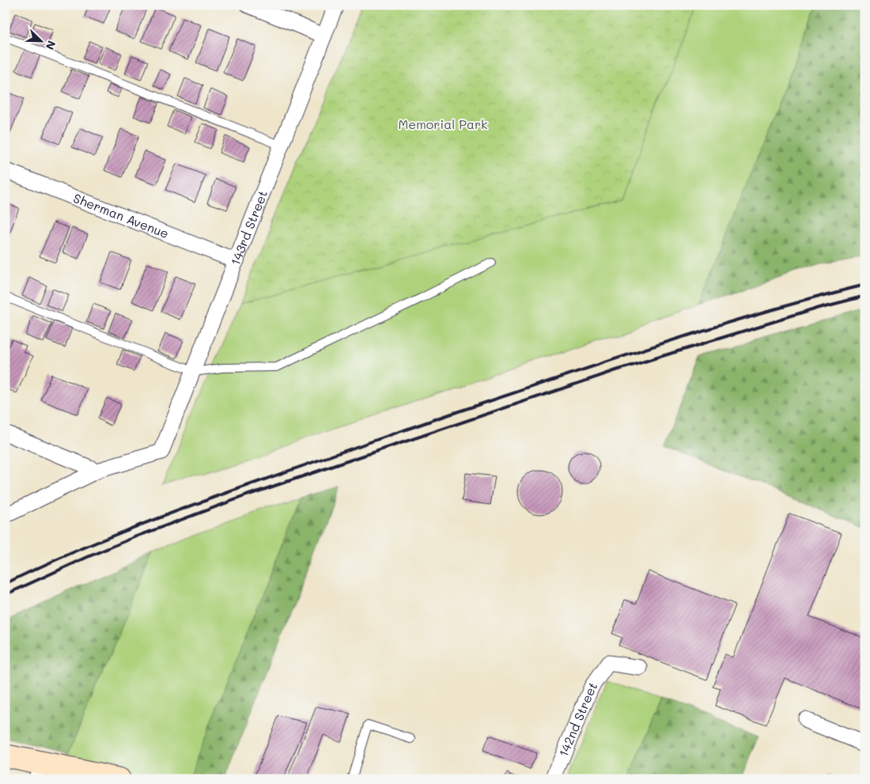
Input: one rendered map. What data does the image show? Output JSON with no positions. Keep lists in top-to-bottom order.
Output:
{
  "streets": {
    "street": ["Sherman Avenue", "143rd Street", "142nd Street"]
  },
  "crossings": [
    ["Sherman Avenue", "143rd Street"]
  ],
  "parks": ["Memorial Park"],
  "north": "bottom right"
}
